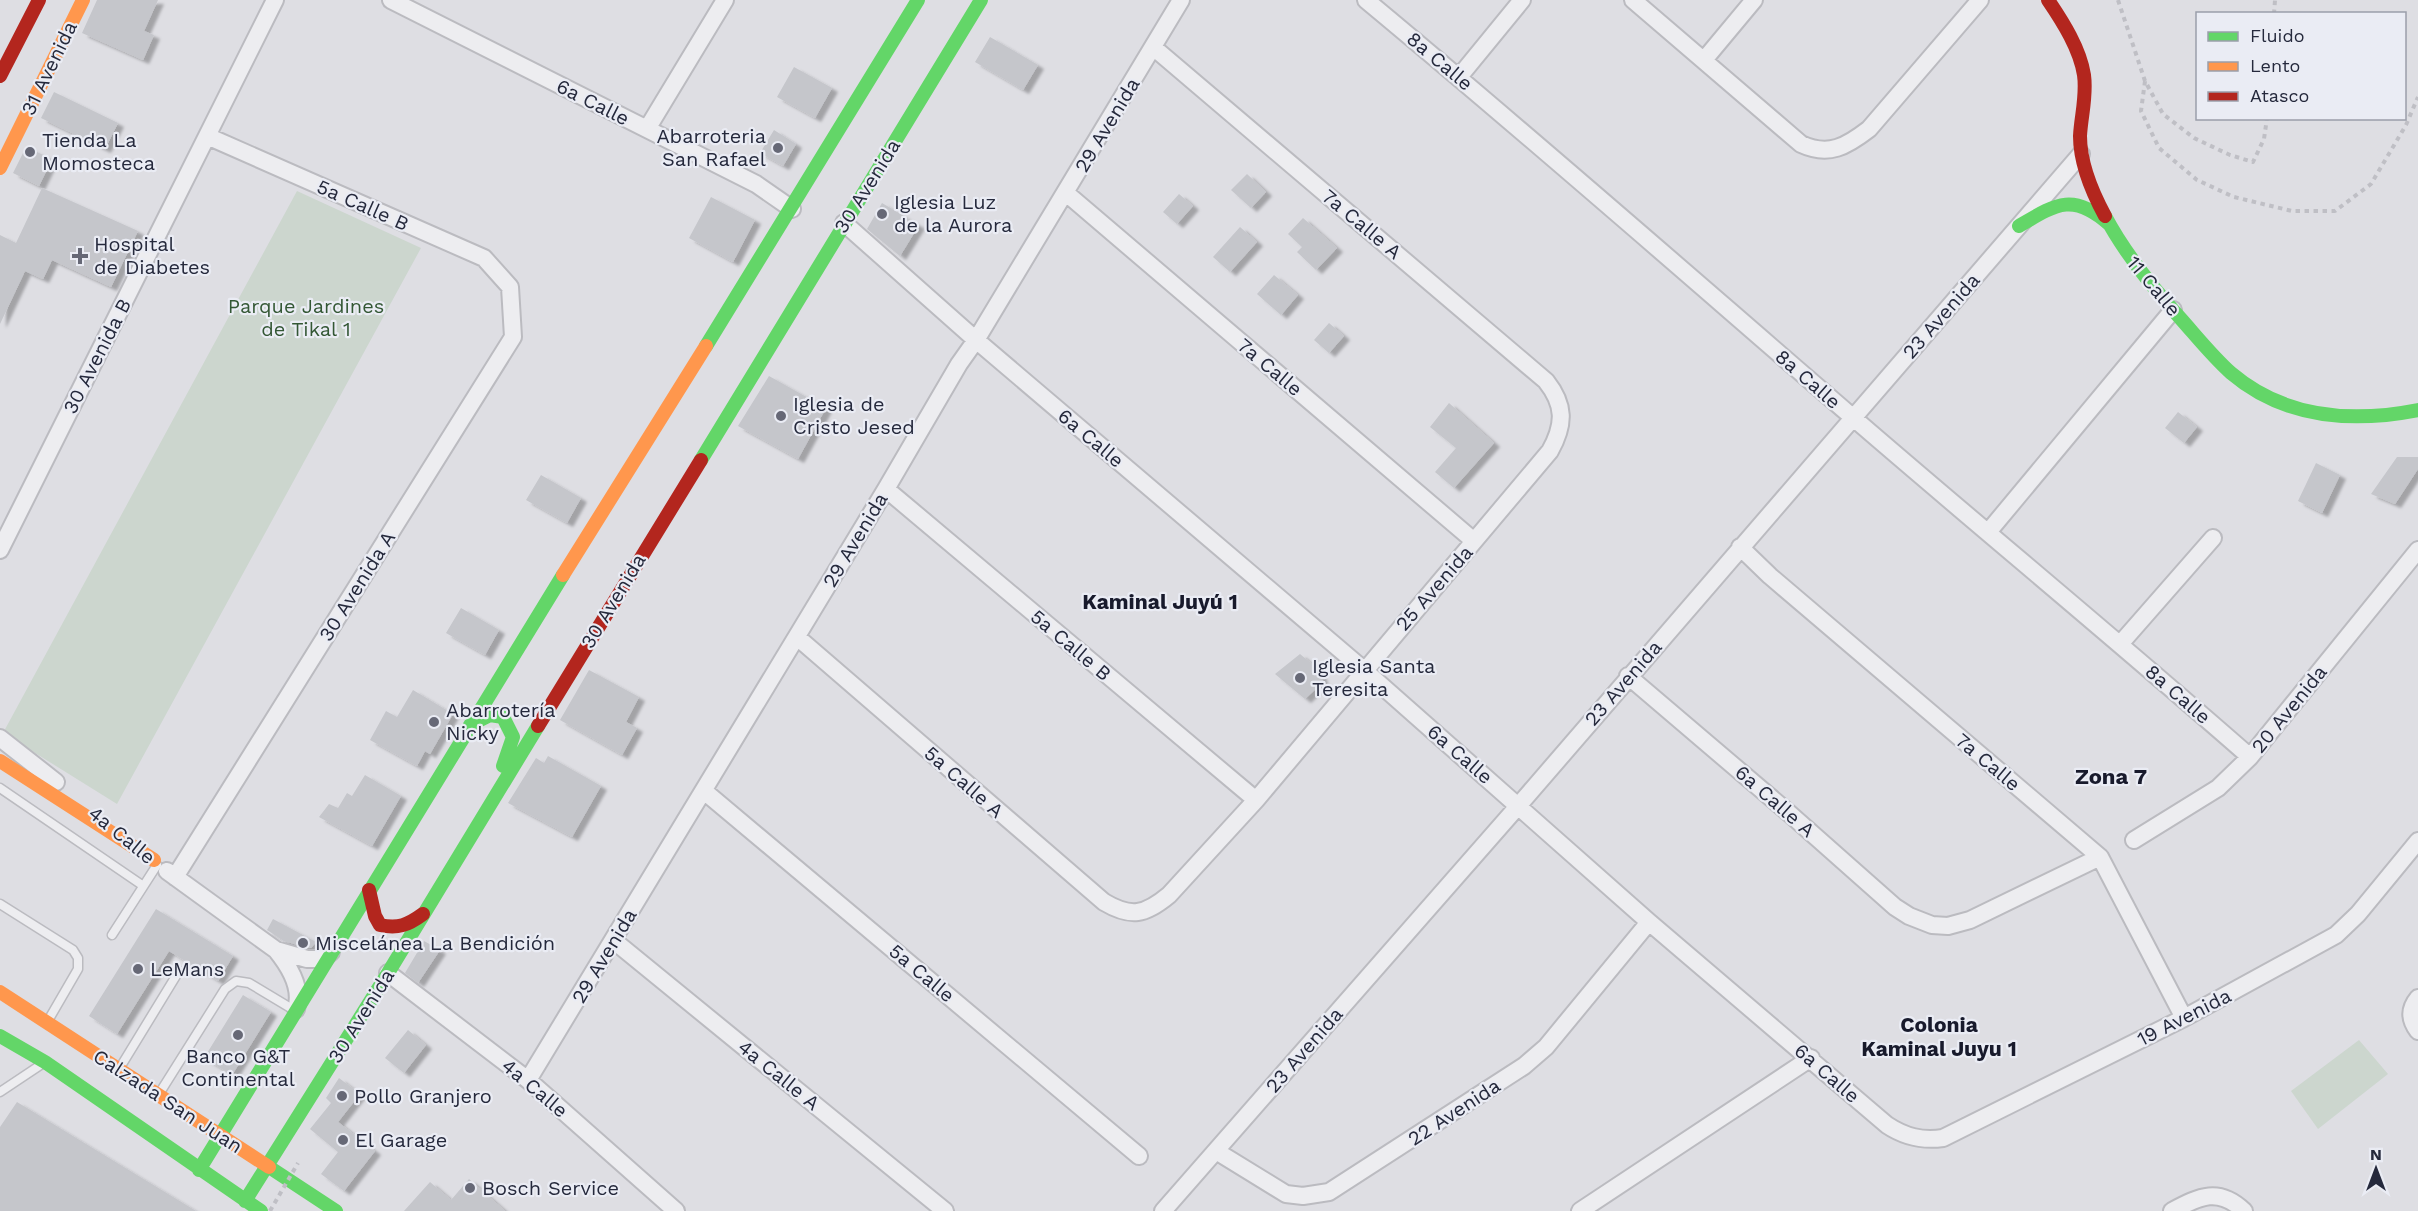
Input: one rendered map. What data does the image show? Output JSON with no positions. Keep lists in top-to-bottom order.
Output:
{
  "streets": {
    "main road": [
      "31 Avenida",
      "30 Avenida",
      "11 Calle",
      "Calzada San Juan"
    ],
    "street": [
      "8a Calle",
      "6a Calle",
      "29 Avenida",
      "5a Calle B",
      "7a Calle A",
      "23 Avenida",
      "30 Avenida B",
      "7a Calle",
      "30 Avenida A",
      "25 Avenida",
      "20 Avenida",
      "5a Calle A",
      "6a Calle A",
      "4a Calle",
      "5a Calle",
      "19 Avenida",
      "4a Calle A",
      "22 Avenida"
    ]
  },
  "crossings": [
    ["8a Calle", "23 Avenida"],
    ["8a Calle", "20 Avenida"],
    ["6a Calle", "29 Avenida"],
    ["6a Calle", "30 Avenida"],
    ["6a Calle", "23 Avenida"],
    ["6a Calle", "25 Avenida"],
    ["6a Calle", "19 Avenida"],
    ["6a Calle", "22 Avenida"],
    ["29 Avenida", "5a Calle B"],
    ["29 Avenida", "7a Calle A"],
    ["29 Avenida", "7a Calle"],
    ["29 Avenida", "5a Calle A"],
    ["29 Avenida", "4a Calle"],
    ["29 Avenida", "5a Calle"],
    ["29 Avenida", "4a Calle A"],
    ["30 Avenida", "4a Calle"],
    ["30 Avenida", "Calzada San Juan"],
    ["5a Calle B", "30 Avenida B"],
    ["5a Calle B", "30 Avenida A"],
    ["5a Calle B", "25 Avenida"],
    ["7a Calle A", "25 Avenida"],
    ["11 Calle", "23 Avenida"],
    ["23 Avenida", "7a Calle"],
    ["23 Avenida", "6a Calle A"],
    ["23 Avenida", "22 Avenida"],
    ["7a Calle", "25 Avenida"],
    ["7a Calle", "6a Calle A"],
    ["7a Calle", "19 Avenida"],
    ["30 Avenida A", "4a Calle"],
    ["25 Avenida", "5a Calle A"]
  ],
  "districts": ["Kaminal Juyú 1", "Zona 7", "Colonia Kaminal Juyu 1"],
  "parks": ["Parque Jardines de Tikal 1"],
  "places": {
    "other": [
      "Abarroteria San Rafael",
      "Tienda La Momosteca",
      "Iglesia Luz de la Aurora",
      "Iglesia de Cristo Jesed",
      "Iglesia Santa Teresita",
      "Abarrotería Nicky",
      "Miscelánea La Bendición",
      "LeMans",
      "Banco G&T Continental",
      "Pollo Granjero",
      "El Garage",
      "Bosch Service"
    ],
    "health": ["Hospital de Diabetes"]
  },
  "legend": ["Fluido", "Lento", "Atasco"],
  "north": "top"
}
